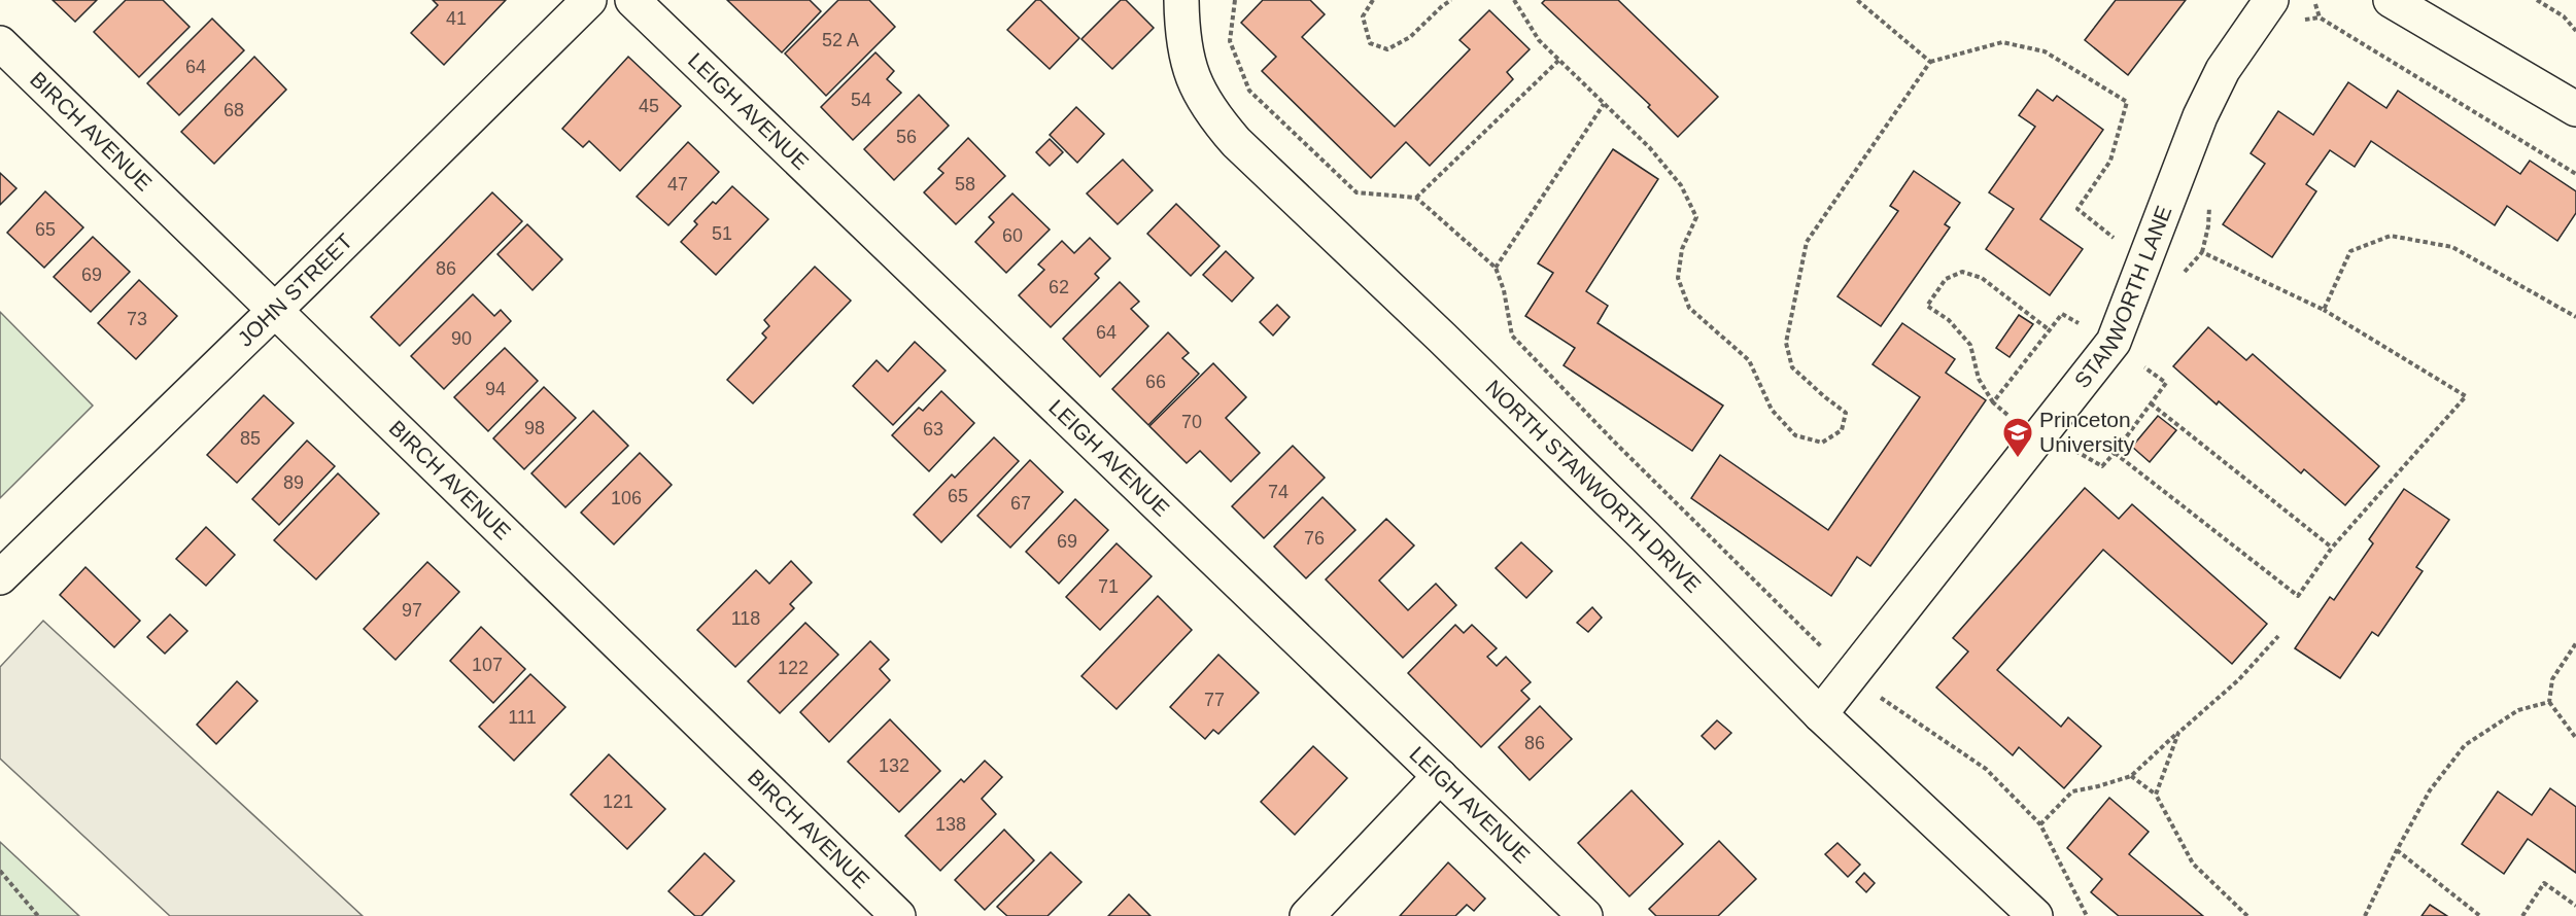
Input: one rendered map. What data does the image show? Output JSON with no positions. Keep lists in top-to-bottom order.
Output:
{
  "streets": {
    "street": [
      "LEIGH AVENUE",
      "BIRCH AVENUE",
      "JOHN STREET",
      "STANWORTH LANE",
      "NORTH STANWORTH DRIVE"
    ]
  },
  "crossings": [
    ["BIRCH AVENUE", "JOHN STREET"],
    ["STANWORTH LANE", "NORTH STANWORTH DRIVE"]
  ],
  "places": {
    "school or university": ["Princeton University"]
  },
  "house_numbers": [
    "41",
    "52 A",
    "64",
    "54",
    "45",
    "68",
    "56",
    "47",
    "58",
    "65",
    "51",
    "60",
    "86",
    "69",
    "62",
    "73",
    "64",
    "90",
    "66",
    "94",
    "70",
    "98",
    "63",
    "85",
    "89",
    "74",
    "65",
    "106",
    "67",
    "76",
    "69",
    "71",
    "97",
    "118",
    "107",
    "122",
    "77",
    "111",
    "86",
    "132",
    "121",
    "138"
  ]
}
